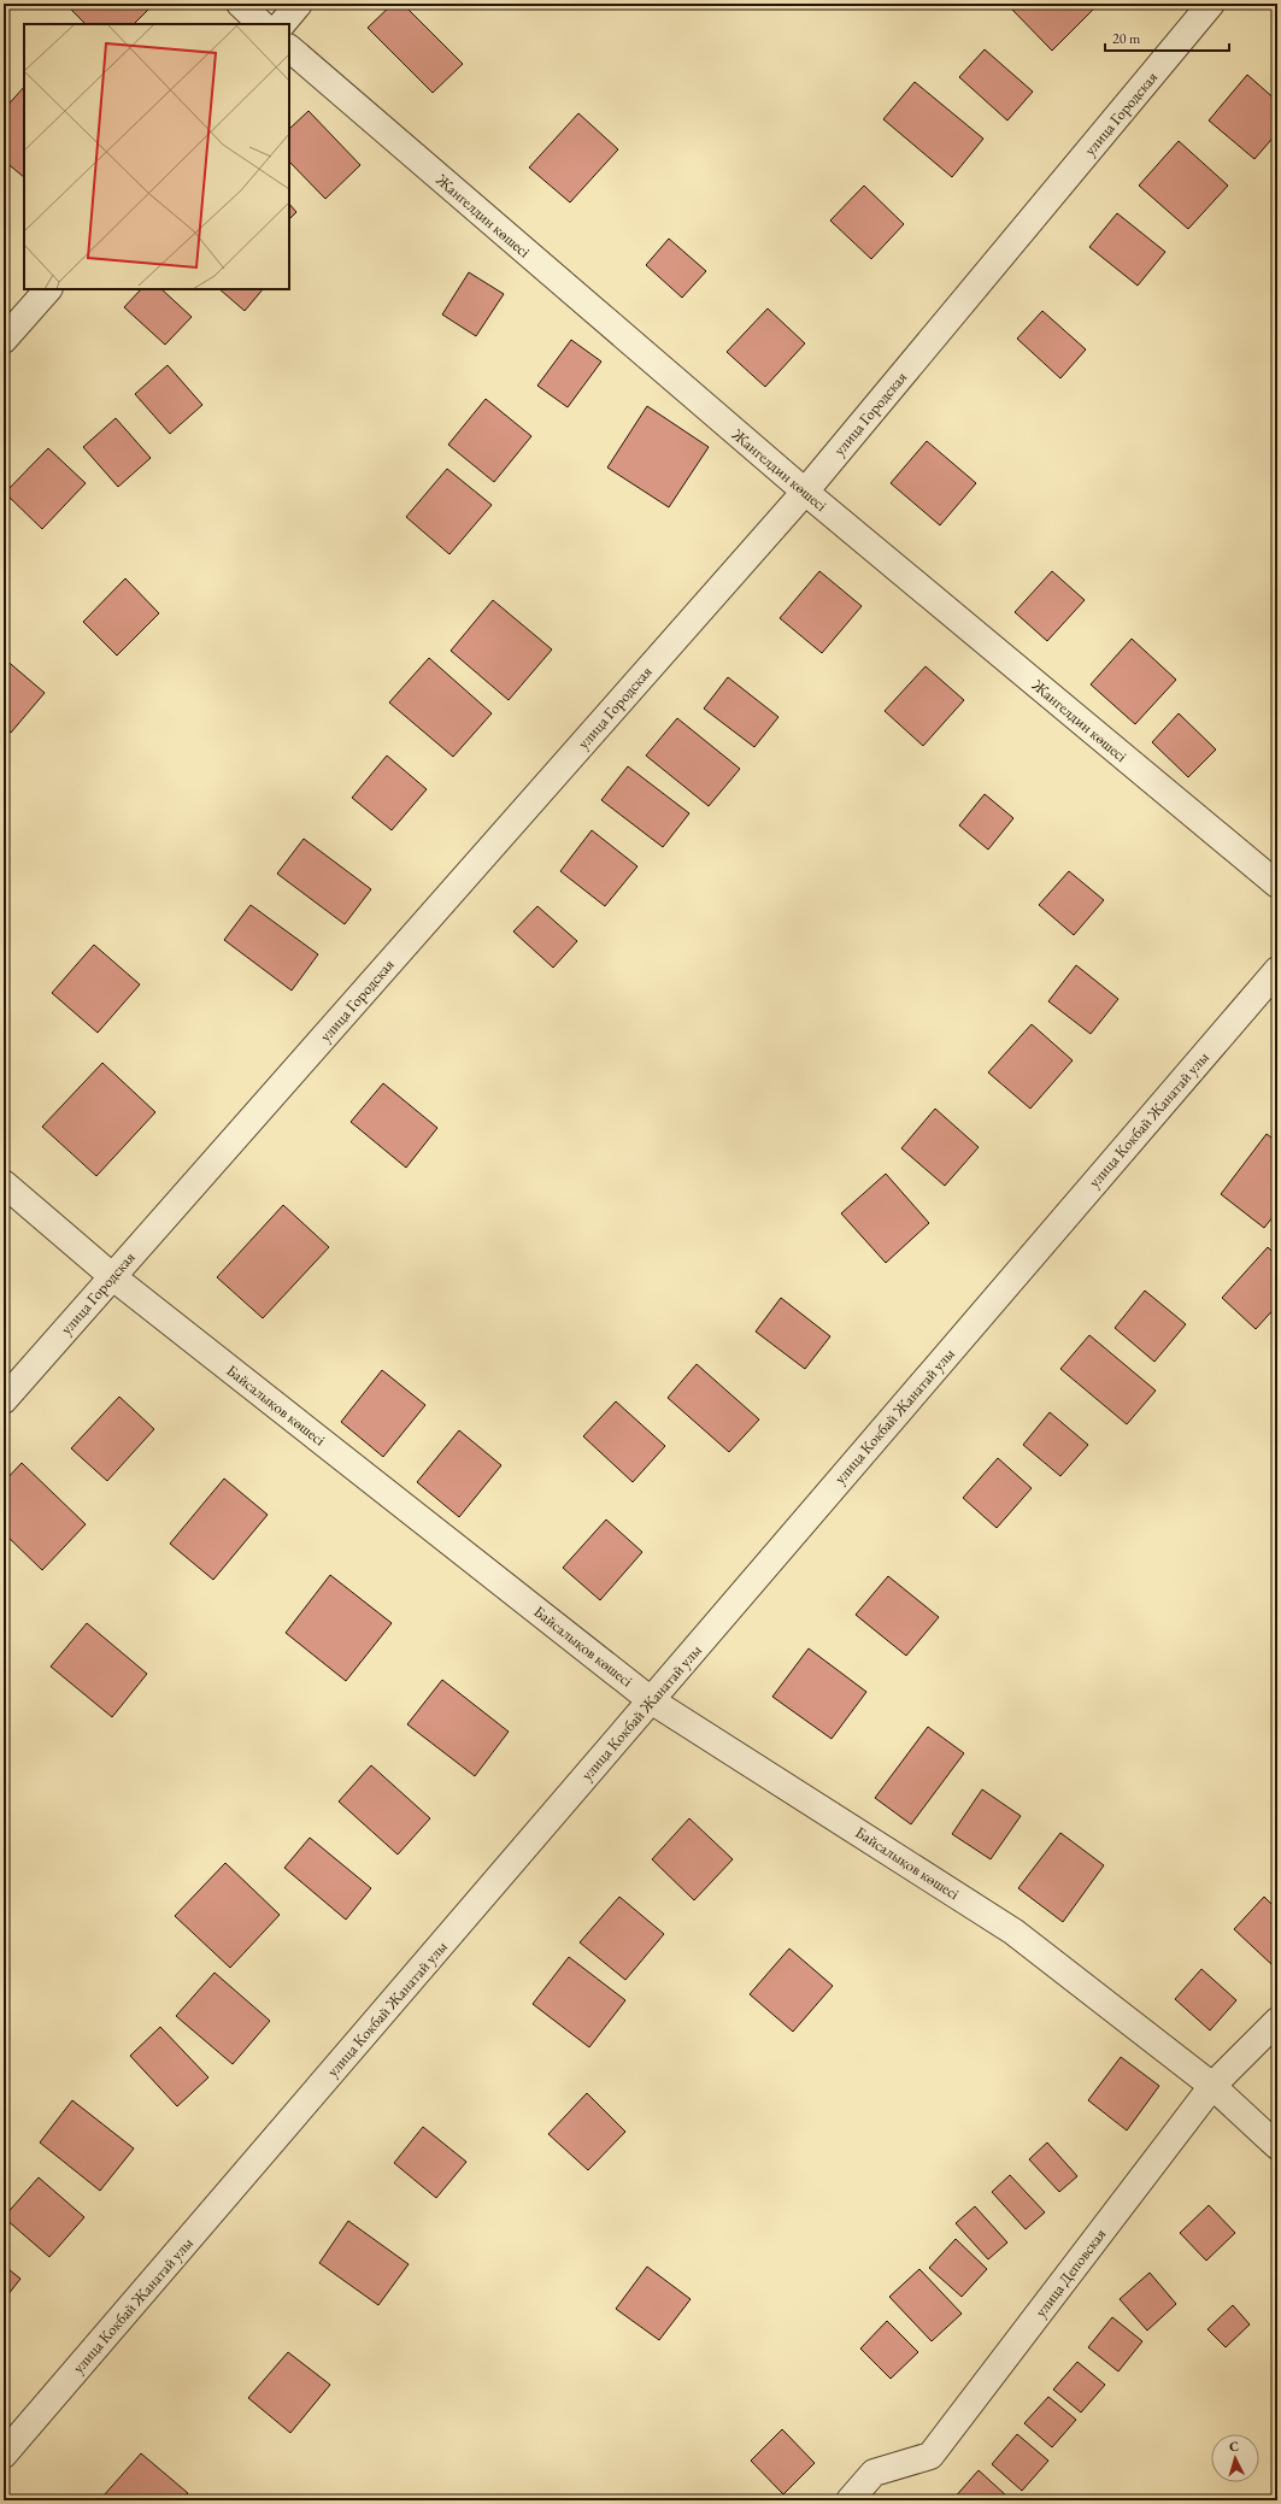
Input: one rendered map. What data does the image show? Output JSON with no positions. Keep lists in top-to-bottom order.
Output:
{
  "streets": {
    "street": [
      "улица Городская",
      "Жангелдин көшесі",
      "улица Кокбай Жанатай улы",
      "Байсалықов көшесі",
      "улица Деповская"
    ]
  },
  "crossings": [
    ["улица Городская", "Жангелдин көшесі"],
    ["улица Городская", "Байсалықов көшесі"],
    ["улица Кокбай Жанатай улы", "Байсалықов көшесі"],
    ["Байсалықов көшесі", "улица Деповская"]
  ],
  "scale_bar": "20 m",
  "north": "top"
}
